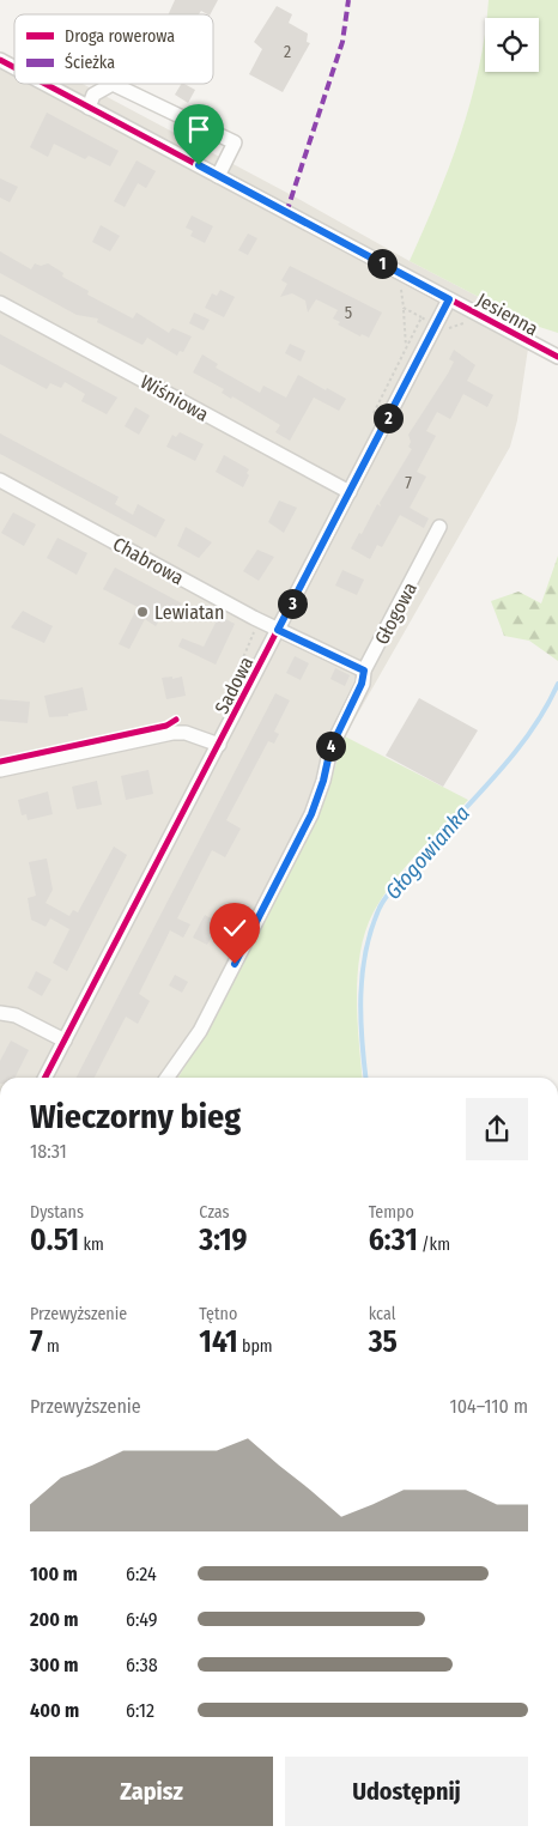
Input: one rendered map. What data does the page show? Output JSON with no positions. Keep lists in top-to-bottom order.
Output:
{
  "streets": {
    "street": [
      "Jesienna",
      "Wiśniowa",
      "Chabrowa",
      "Głogowa",
      "Sadowa"
    ]
  },
  "crossings": [
    ["Jesienna", "Sadowa"],
    ["Wiśniowa", "Sadowa"],
    ["Chabrowa", "Głogowa"],
    ["Chabrowa", "Sadowa"]
  ],
  "water": ["Głogowianka"],
  "places": ["Lewiatan"],
  "house_numbers": ["2", "5", "7"],
  "legend": ["Droga rowerowa", "Ścieżka"],
  "page": {
    "pins": [
      "1",
      "2",
      "3",
      "4"
    ],
    "heading": ["Wieczorny bieg", "18:31"],
    "stats": [
      ["Dystans", "0.51 km"],
      ["Czas", "3:19"],
      ["Tempo", "6:31 /km"],
      ["Przewyższenie", "7 m"],
      ["Tętno", "141 bpm"],
      ["kcal", "35"]
    ],
    "chart": ["Przewyższenie", "104–110 m"],
    "list": [
      {
        "name": "100 m",
        "note": "6:24"
      },
      {
        "name": "200 m",
        "note": "6:49"
      },
      {
        "name": "300 m",
        "note": "6:38"
      },
      {
        "name": "400 m",
        "note": "6:12"
      }
    ],
    "buttons": ["Zapisz", "Udostępnij"]
  }
}
